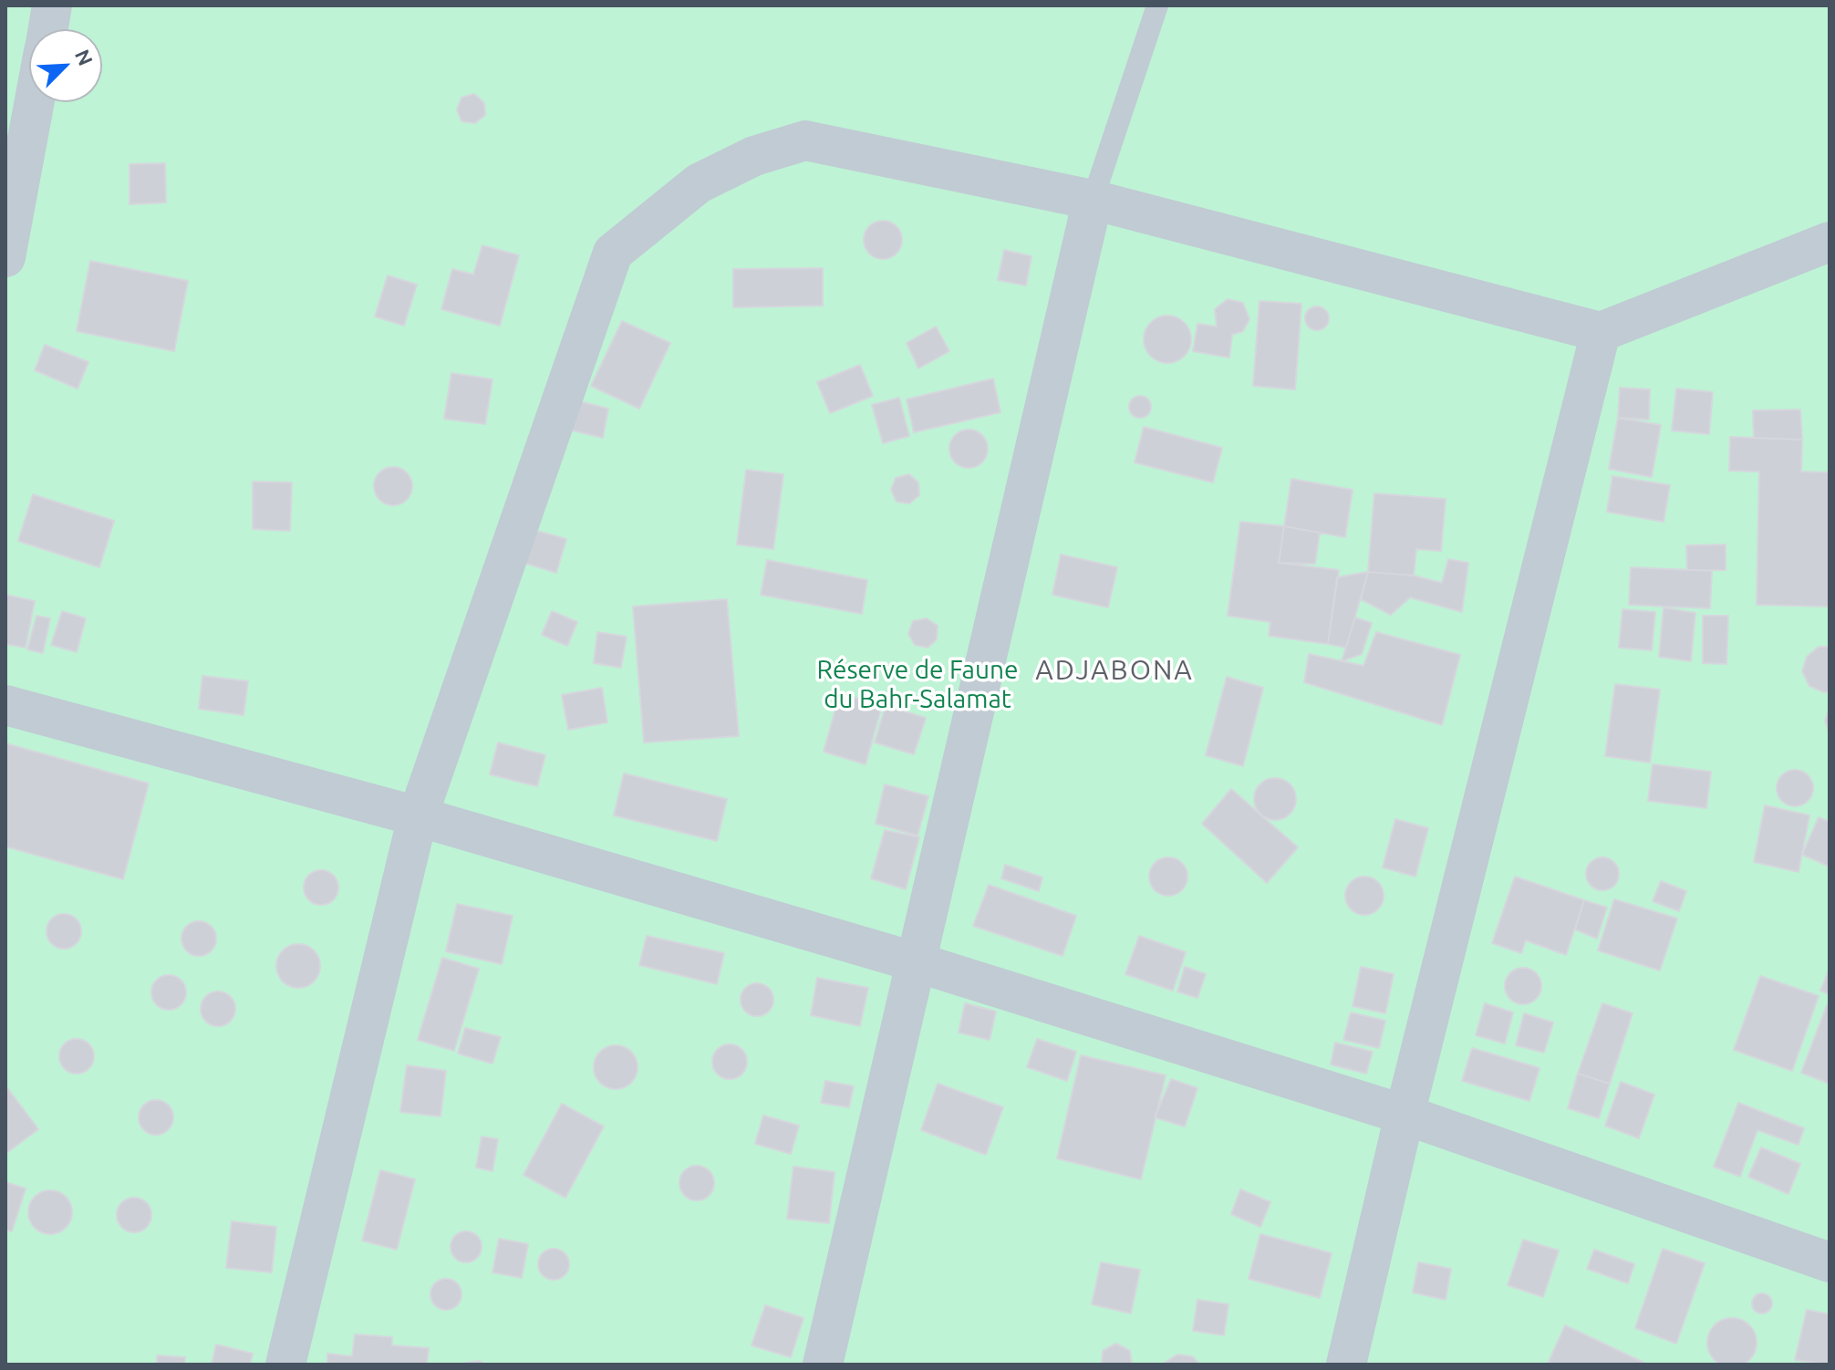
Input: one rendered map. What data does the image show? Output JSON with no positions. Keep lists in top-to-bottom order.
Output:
{
  "districts": ["ADJABONA"],
  "parks": ["Réserve de Faune du Bahr-Salamat"],
  "north": "top right"
}
